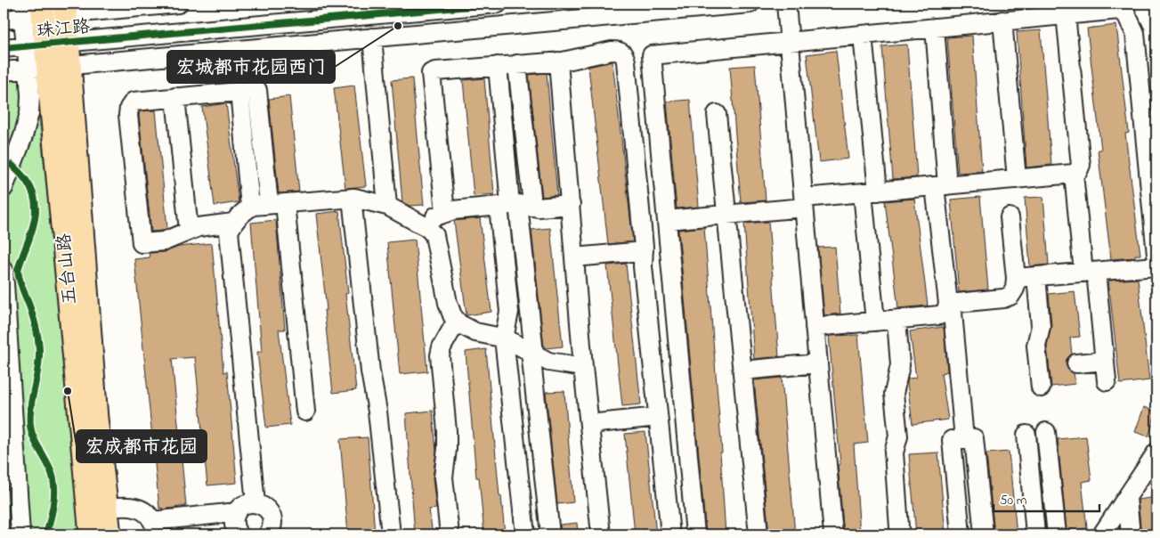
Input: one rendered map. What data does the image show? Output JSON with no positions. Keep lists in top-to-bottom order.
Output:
{
  "streets": {
    "main road": ["五台山路"],
    "street": ["珠江路"]
  },
  "crossings": [
    ["珠江路", "五台山路"]
  ],
  "places": ["宏城都市花园西门", "宏成都市花园"],
  "scale_bar": "50 m"
}
